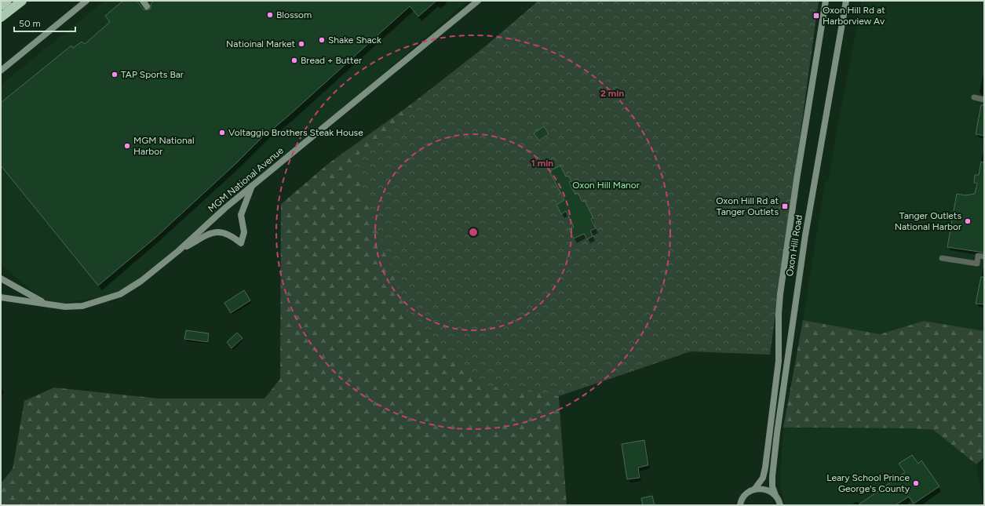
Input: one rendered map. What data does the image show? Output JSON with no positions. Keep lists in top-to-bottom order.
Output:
{
  "streets": {
    "main road": ["MGM National Avenue", "Oxon Hill Road"]
  },
  "parks": ["Oxon Hill Manor"],
  "places": {
    "other": [
      "Blossom",
      "Shake Shack",
      "Natioinal Market",
      "Bread + Butter",
      "TAP Sports Bar",
      "Voltaggio Brothers Steak House",
      "MGM National Harbor",
      "Tanger Outlets National Harbor",
      "Leary School Prince George's County"
    ],
    "transit": ["Oxon Hill Rd at Harborview Av", "Oxon Hill Rd at Tanger Outlets"]
  },
  "scale_bar": "50 m",
  "rings": ["2 min", "1 min"]
}
